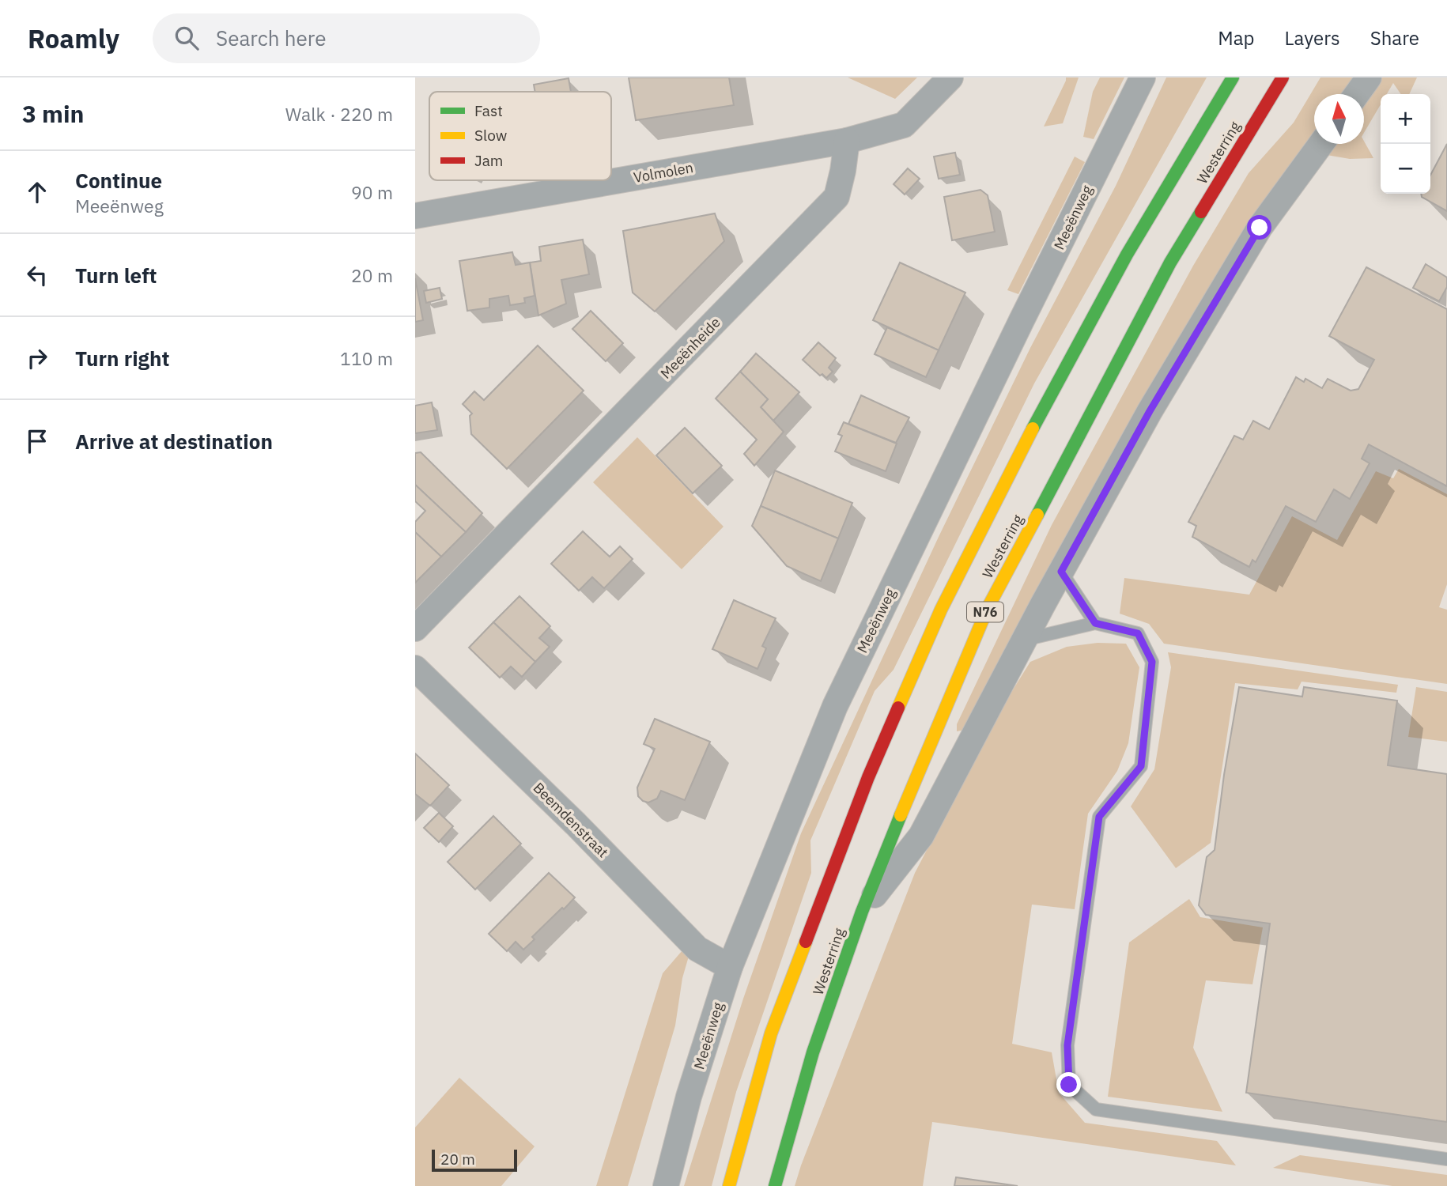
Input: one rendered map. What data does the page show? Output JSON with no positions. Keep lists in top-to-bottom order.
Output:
{
  "streets": {
    "highway": ["Westerring", "N76"],
    "street": [
      "Volmolen",
      "Meeënweg",
      "Meeënheide",
      "Beemdenstraat"
    ]
  },
  "crossings": [
    ["Volmolen", "Meeënheide"],
    ["Meeënweg", "Beemdenstraat"]
  ],
  "legend": ["Fast", "Slow", "Jam"],
  "scale_bar": "20 m",
  "north": "top",
  "page": {
    "header": "Roamly",
    "search": "Search here",
    "nav": ["Map", "Layers", "Share"],
    "heading": ["3 min", "Walk · 220 m"],
    "map_buttons": ["+", "−"],
    "list": [
      ["Continue", "Meeënweg", "90 m"],
      ["Turn left", "20 m"],
      ["Turn right", "110 m"],
      "Arrive at destination"
    ],
    "scale": "20 m"
  }
}
